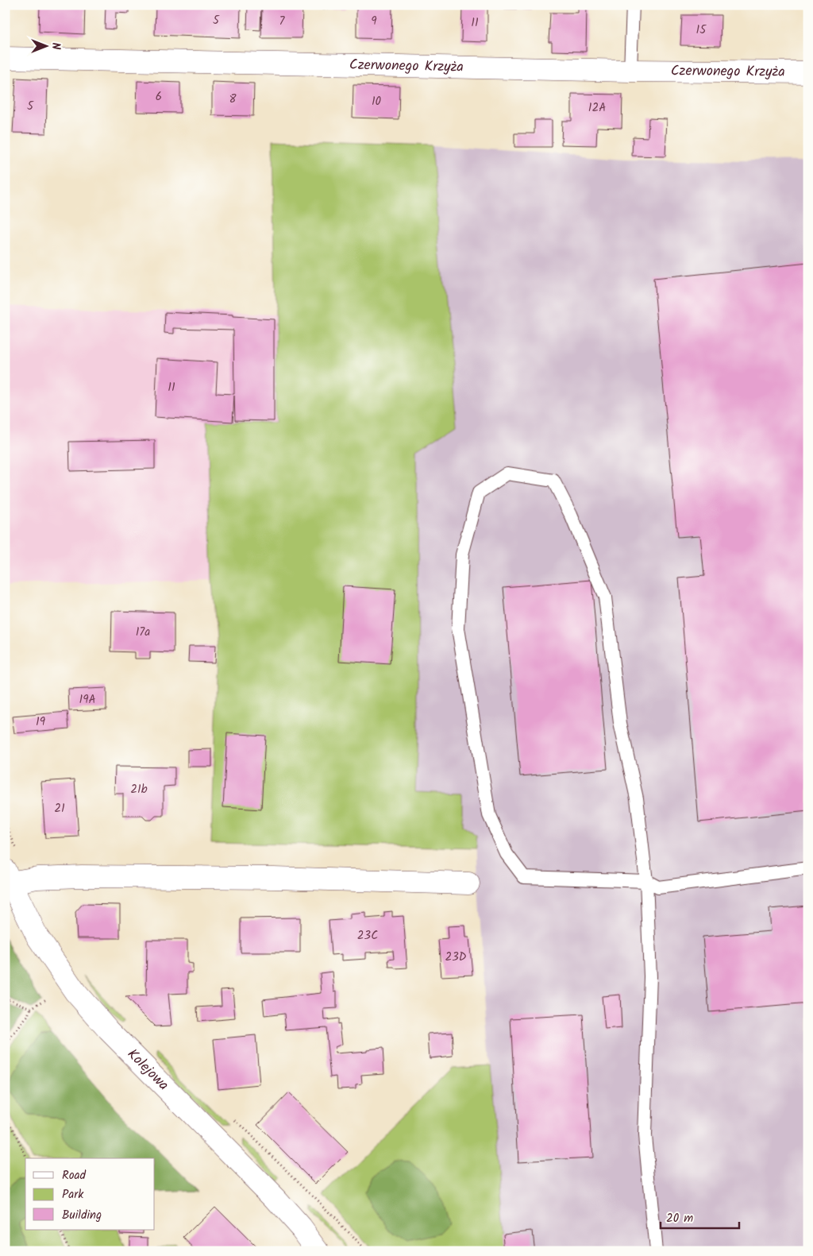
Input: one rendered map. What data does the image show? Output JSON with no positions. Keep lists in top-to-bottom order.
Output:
{
  "streets": {
    "street": ["Czerwonego Krzyża", "Kolejowa"]
  },
  "house_numbers": [
    "5",
    "7",
    "9",
    "11",
    "15",
    "6",
    "8",
    "10",
    "5",
    "12A",
    "11",
    "17a",
    "19A",
    "19",
    "21b",
    "21",
    "23C",
    "23D"
  ],
  "legend": ["Road", "Park", "Building"],
  "scale_bar": "20 m",
  "north": "right"
}
